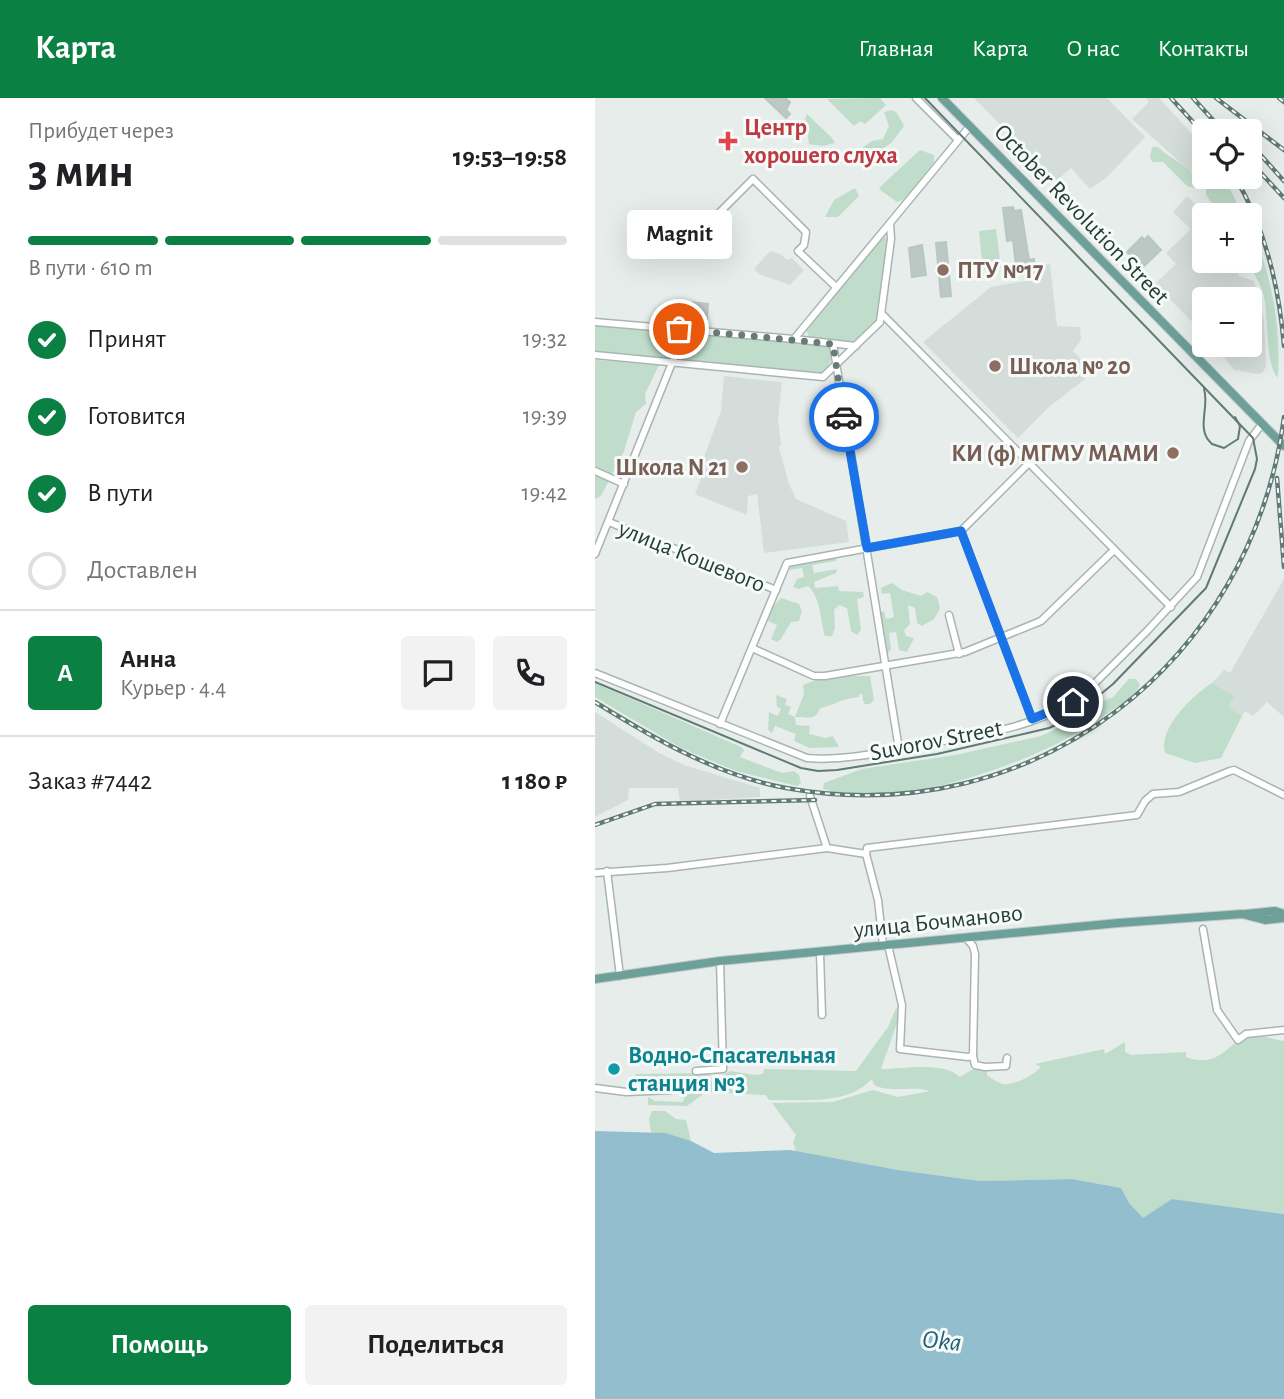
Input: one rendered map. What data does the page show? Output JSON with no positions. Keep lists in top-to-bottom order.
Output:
{
  "streets": {
    "main road": ["October Revolution Street", "улица Бочманово"],
    "street": ["улица Кошевого", "Suvorov Street"]
  },
  "crossings": [
    ["October Revolution Street", "Suvorov Street"]
  ],
  "water": ["Oka"],
  "places": {
    "health": ["Центр хорошего слуха"],
    "other": [
      "ПТУ №17",
      "Magnit",
      "Школа № 20",
      "КИ (ф) МГМУ МАМИ",
      "Школа N 21",
      "Водно-Спасательная станция №3"
    ]
  },
  "page": {
    "header": "Карта",
    "nav": [
      "Главная",
      "Карта",
      "О нас",
      "Контакты"
    ],
    "heading": ["3 мин", "Прибудет через", "19:53–19:58"],
    "panel": [
      "Анна",
      "Курьер · 4.4",
      "Заказ #7442",
      "1 180 ₽"
    ],
    "map_buttons": ["+", "−"],
    "bubble": "Magnit",
    "bar": "В пути · 610 m",
    "list": [
      ["Принят", "19:32"],
      ["Готовится", "19:39"],
      ["В пути", "19:42"],
      "Доставлен"
    ],
    "round": "А",
    "buttons": ["Помощь", "Поделиться"]
  }
}
